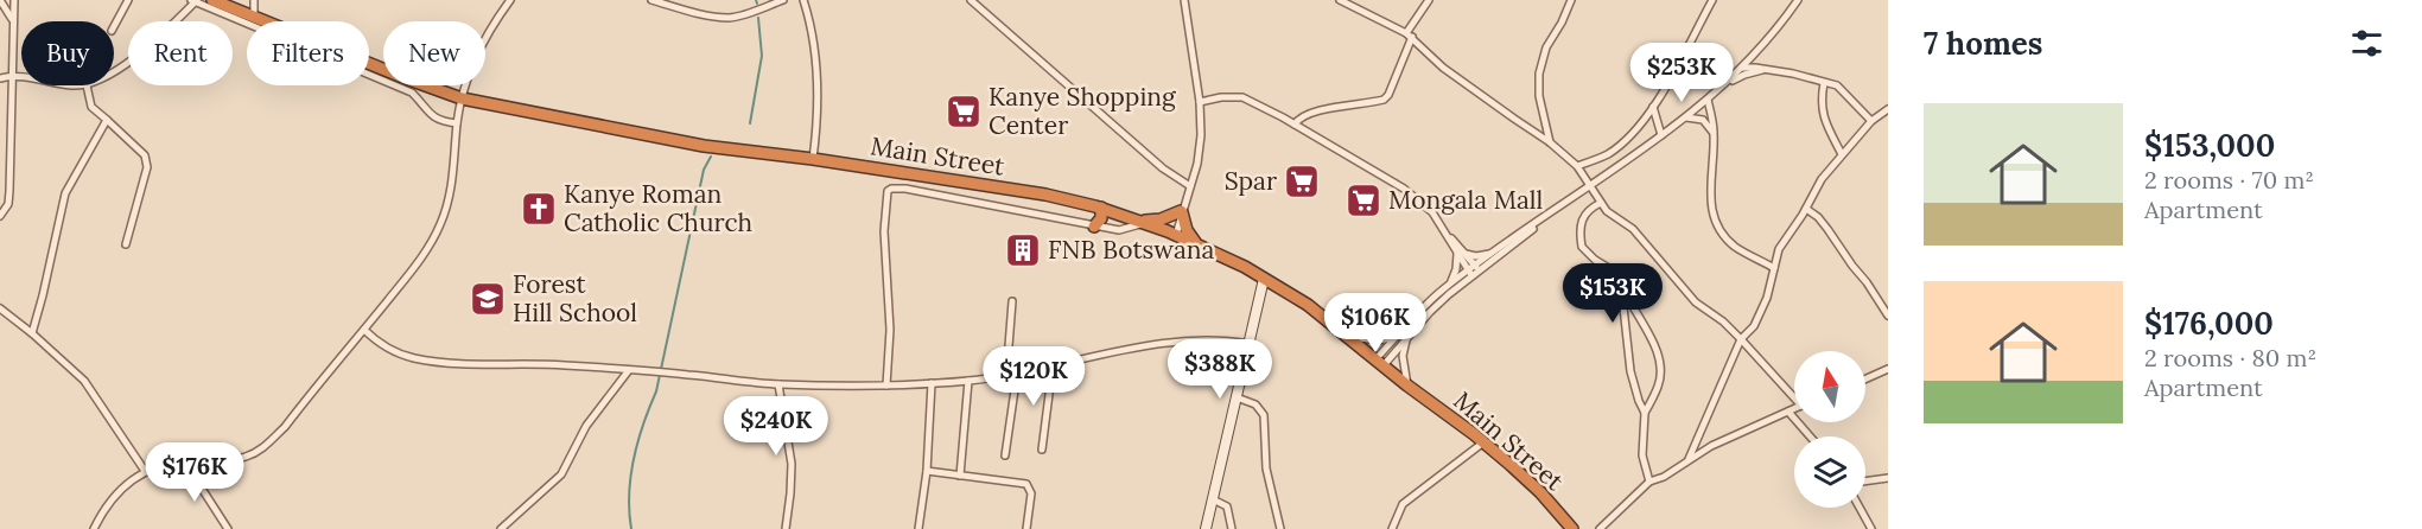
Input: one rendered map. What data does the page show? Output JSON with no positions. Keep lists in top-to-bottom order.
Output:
{
  "streets": {
    "highway": ["Main Street"]
  },
  "places": {
    "supermarket": ["Kanye Shopping Center", "Spar", "Mongala Mall"],
    "church": ["Kanye Roman Catholic Church"],
    "building": ["FNB Botswana"],
    "school or university": ["Forest Hill School"]
  },
  "north": "top",
  "page": {
    "heading": "7 homes",
    "chip": [
      "Buy",
      "Rent",
      "Filters",
      "New"
    ],
    "price": [
      "$253K",
      "$153K",
      "$106K",
      "$388K",
      "$120K",
      "$240K",
      "$176K"
    ],
    "list": [
      {
        "name": "$153,000",
        "note": "2 rooms · 70 m² · Apartment"
      },
      {
        "name": "$176,000",
        "note": "2 rooms · 80 m² · Apartment"
      }
    ]
  }
}
